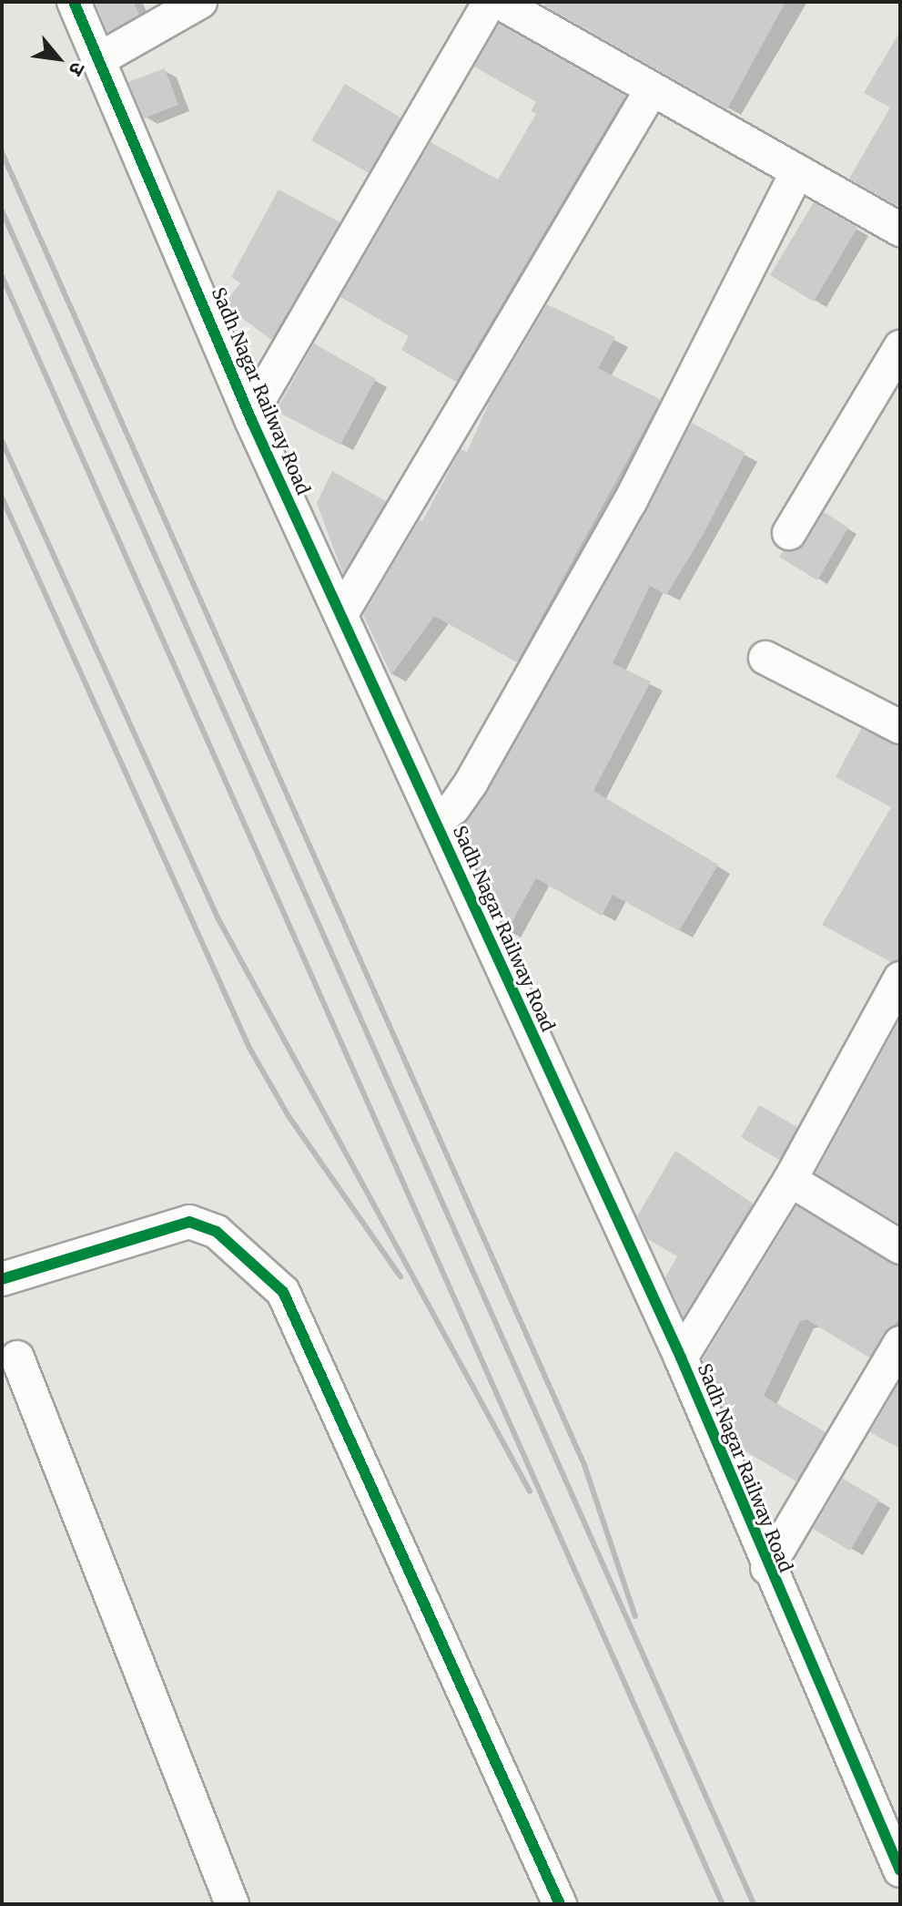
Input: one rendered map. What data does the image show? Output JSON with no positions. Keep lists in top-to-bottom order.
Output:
{
  "streets": {
    "street": ["Sadh Nagar Railway Road"]
  },
  "north": "bottom right"
}
